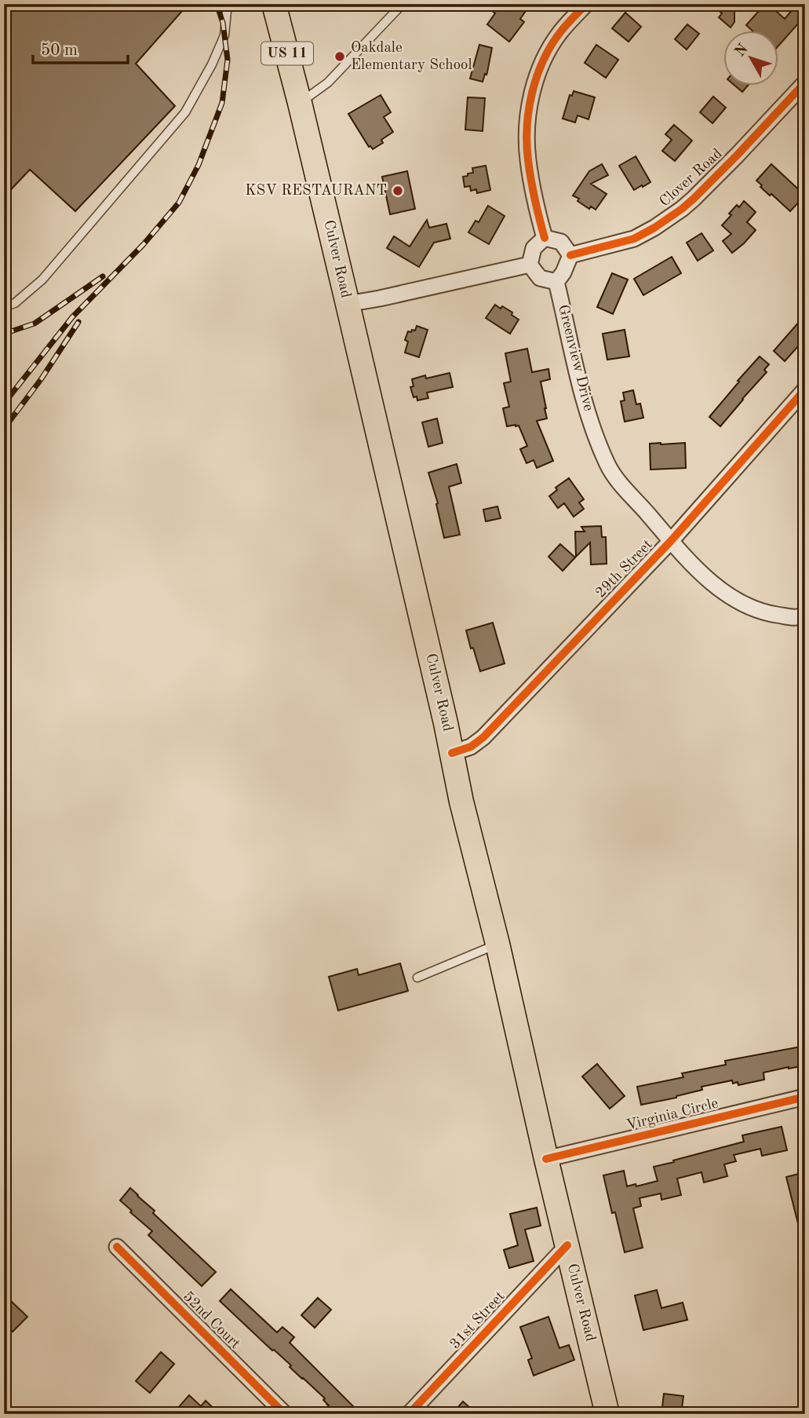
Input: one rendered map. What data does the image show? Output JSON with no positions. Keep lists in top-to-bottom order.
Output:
{
  "streets": {
    "main road": ["US 11", "Culver Road"],
    "street": [
      "Clover Road",
      "Greenview Drive",
      "29th Street",
      "Virginia Circle",
      "52nd Court",
      "31st Street"
    ]
  },
  "crossings": [
    ["Clover Road", "Greenview Drive"],
    ["Culver Road", "29th Street"],
    ["Culver Road", "Virginia Circle"],
    ["Culver Road", "31st Street"],
    ["Greenview Drive", "29th Street"]
  ],
  "places": ["Oakdale Elementary School", "KSV RESTAURANT"],
  "scale_bar": "50 m",
  "north": "top left"
}
